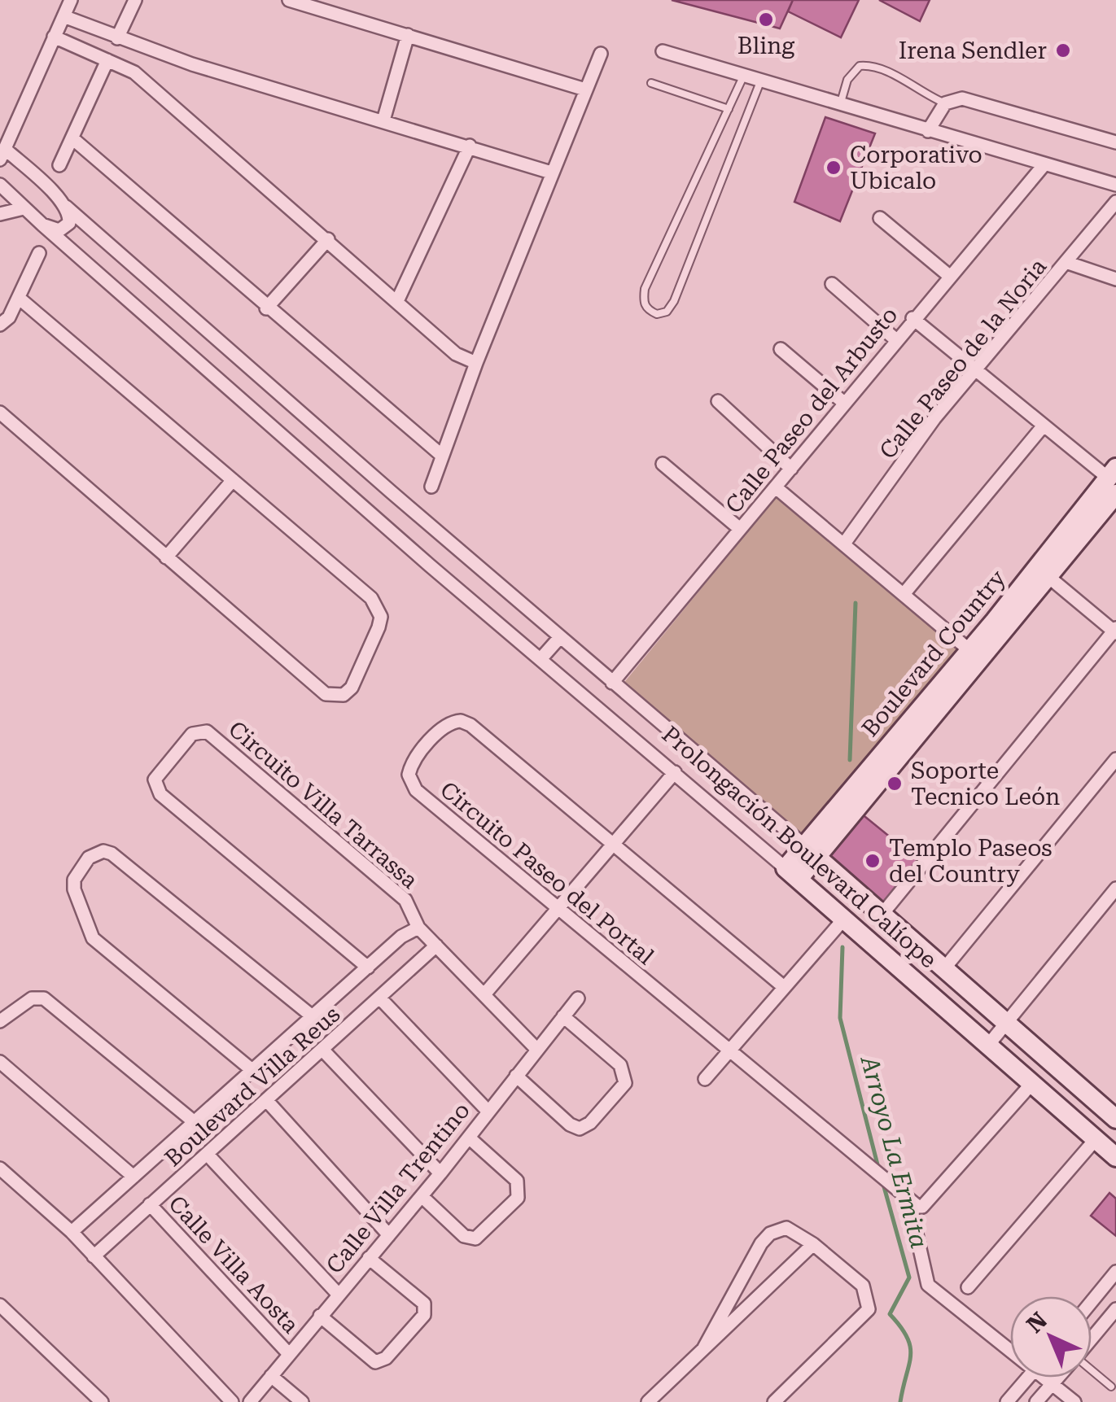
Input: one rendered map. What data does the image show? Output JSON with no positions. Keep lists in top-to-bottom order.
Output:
{
  "streets": {
    "street": [
      "Calle Paseo de la Noria",
      "Calle Paseo del Arbusto",
      "Boulevard Country",
      "Circuito Villa Tarrassa",
      "Prolongación Boulevard Calíope",
      "Circuito Paseo del Portal",
      "Boulevard Villa Reus",
      "Calle Villa Trentino",
      "Calle Villa Aosta"
    ]
  },
  "crossings": [
    ["Calle Paseo del Arbusto", "Prolongación Boulevard Calíope"],
    ["Boulevard Country", "Prolongación Boulevard Calíope"],
    ["Circuito Villa Tarrassa", "Boulevard Villa Reus"],
    ["Prolongación Boulevard Calíope", "Circuito Paseo del Portal"],
    ["Boulevard Villa Reus", "Calle Villa Aosta"],
    ["Calle Villa Trentino", "Calle Villa Aosta"]
  ],
  "water": ["Arroyo La Ermita"],
  "places": [
    "Bling",
    "Irena Sendler",
    "Corporativo Ubicalo",
    "Soporte Tecnico León",
    "Templo Paseos del Country"
  ],
  "north": "top left"
}
